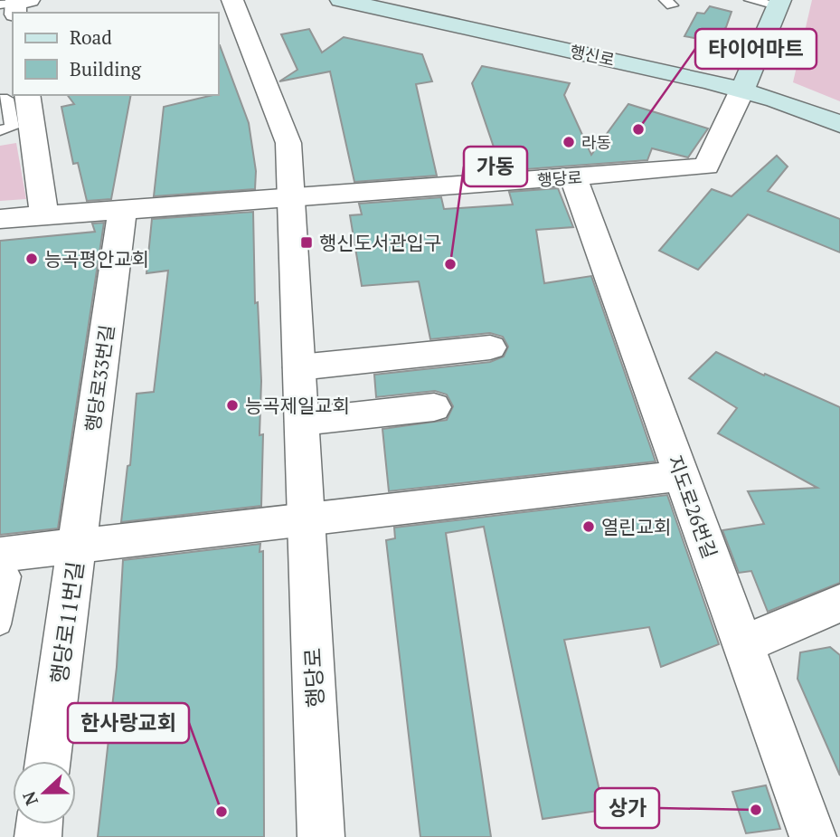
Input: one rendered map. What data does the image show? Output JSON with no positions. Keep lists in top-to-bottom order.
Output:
{
  "streets": {
    "main road": ["행신로"],
    "street": [
      "행당로",
      "행당로33번길",
      "지도로26번길",
      "행당로11번길"
    ]
  },
  "crossings": [
    ["행신로", "행당로"],
    ["행당로", "지도로26번길"],
    ["행당로33번길", "행당로11번길"]
  ],
  "places": {
    "other": [
      "타이어마트",
      "라동",
      "능곡평안교회",
      "가동",
      "능곡제일교회",
      "열린교회",
      "상가",
      "한사랑교회"
    ],
    "transit": ["행신도서관입구"]
  },
  "legend": ["Road", "Building"],
  "north": "left"
}
